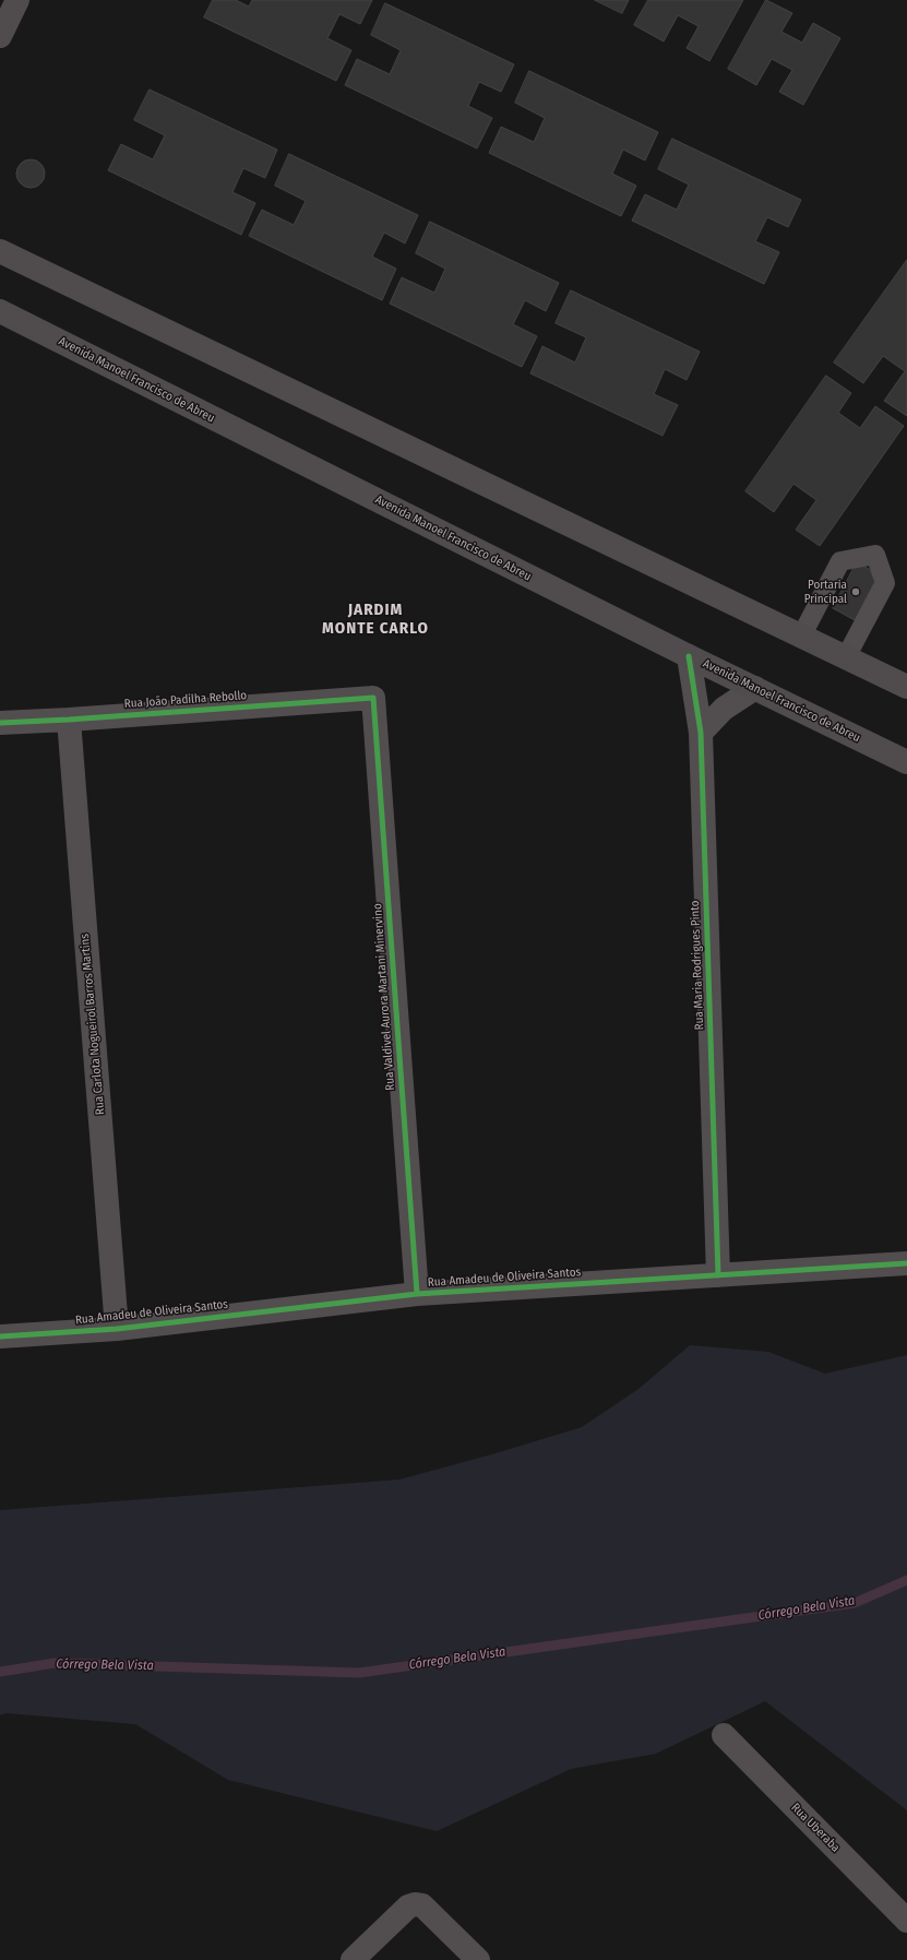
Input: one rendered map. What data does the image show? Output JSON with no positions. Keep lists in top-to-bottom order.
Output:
{
  "streets": {
    "main road": ["Avenida Manoel Francisco de Abreu"],
    "street": [
      "Rua João Padilha Rebollo",
      "Rua Maria Rodrigues Pinto",
      "Rua Valdivel Aurora Martani Minervino",
      "Rua Carlota Nogueirol Barros Martins",
      "Rua Amadeu de Oliveira Santos",
      "Rua Uberaba"
    ]
  },
  "crossings": [
    ["Avenida Manoel Francisco de Abreu", "Rua Maria Rodrigues Pinto"],
    ["Rua João Padilha Rebollo", "Rua Valdivel Aurora Martani Minervino"],
    ["Rua João Padilha Rebollo", "Rua Carlota Nogueirol Barros Martins"],
    ["Rua Maria Rodrigues Pinto", "Rua Amadeu de Oliveira Santos"],
    ["Rua Valdivel Aurora Martani Minervino", "Rua Amadeu de Oliveira Santos"],
    ["Rua Carlota Nogueirol Barros Martins", "Rua Amadeu de Oliveira Santos"]
  ],
  "districts": ["JARDIM MONTE CARLO"],
  "water": ["Córrego Bela Vista"],
  "places": ["Portaria Principal"]
}
